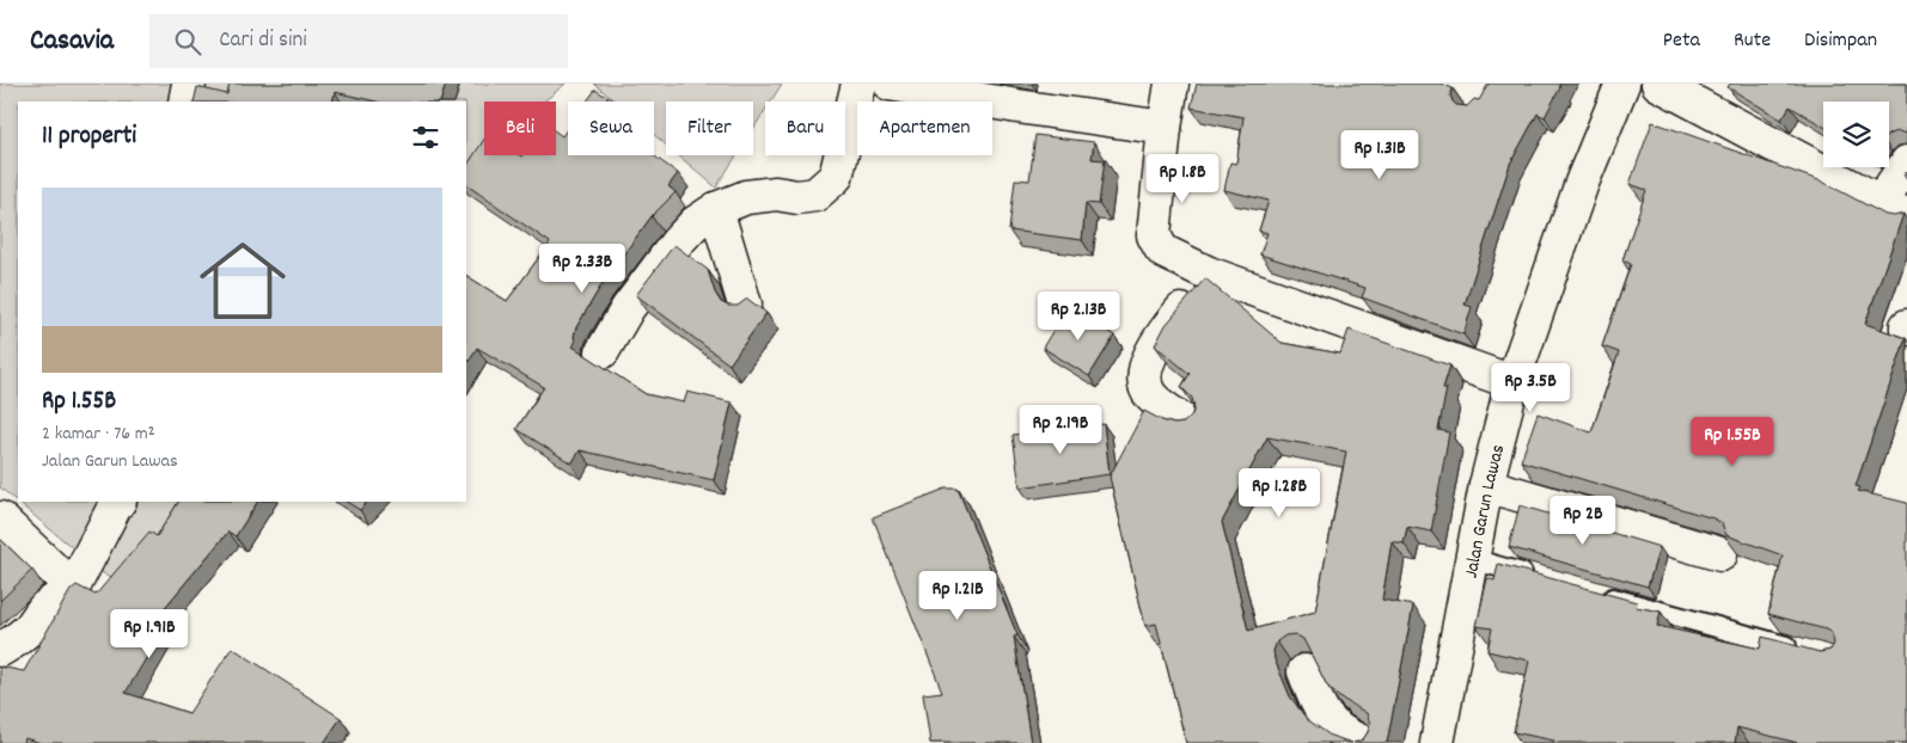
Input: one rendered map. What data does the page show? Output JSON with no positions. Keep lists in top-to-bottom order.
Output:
{
  "streets": {
    "street": ["Jalan Garun Lawas"]
  },
  "page": {
    "header": "Casavia",
    "search": "Cari di sini",
    "nav": ["Peta", "Rute", "Disimpan"],
    "chip": [
      "Beli",
      "Sewa",
      "Filter",
      "Baru",
      "Apartemen"
    ],
    "heading": "11 properti",
    "price": [
      "Rp 1.31B",
      "Rp 1.8B",
      "Rp 2.33B",
      "Rp 2.13B",
      "Rp 3.5B",
      "Rp 2.19B",
      "Rp 1.55B",
      "Rp 1.28B",
      "Rp 2B",
      "Rp 1.21B",
      "Rp 1.91B"
    ],
    "list": [
      {
        "name": "Rp 1.55B",
        "note": "2 kamar · 76 m² · Jalan Garun Lawas"
      }
    ]
  }
}
